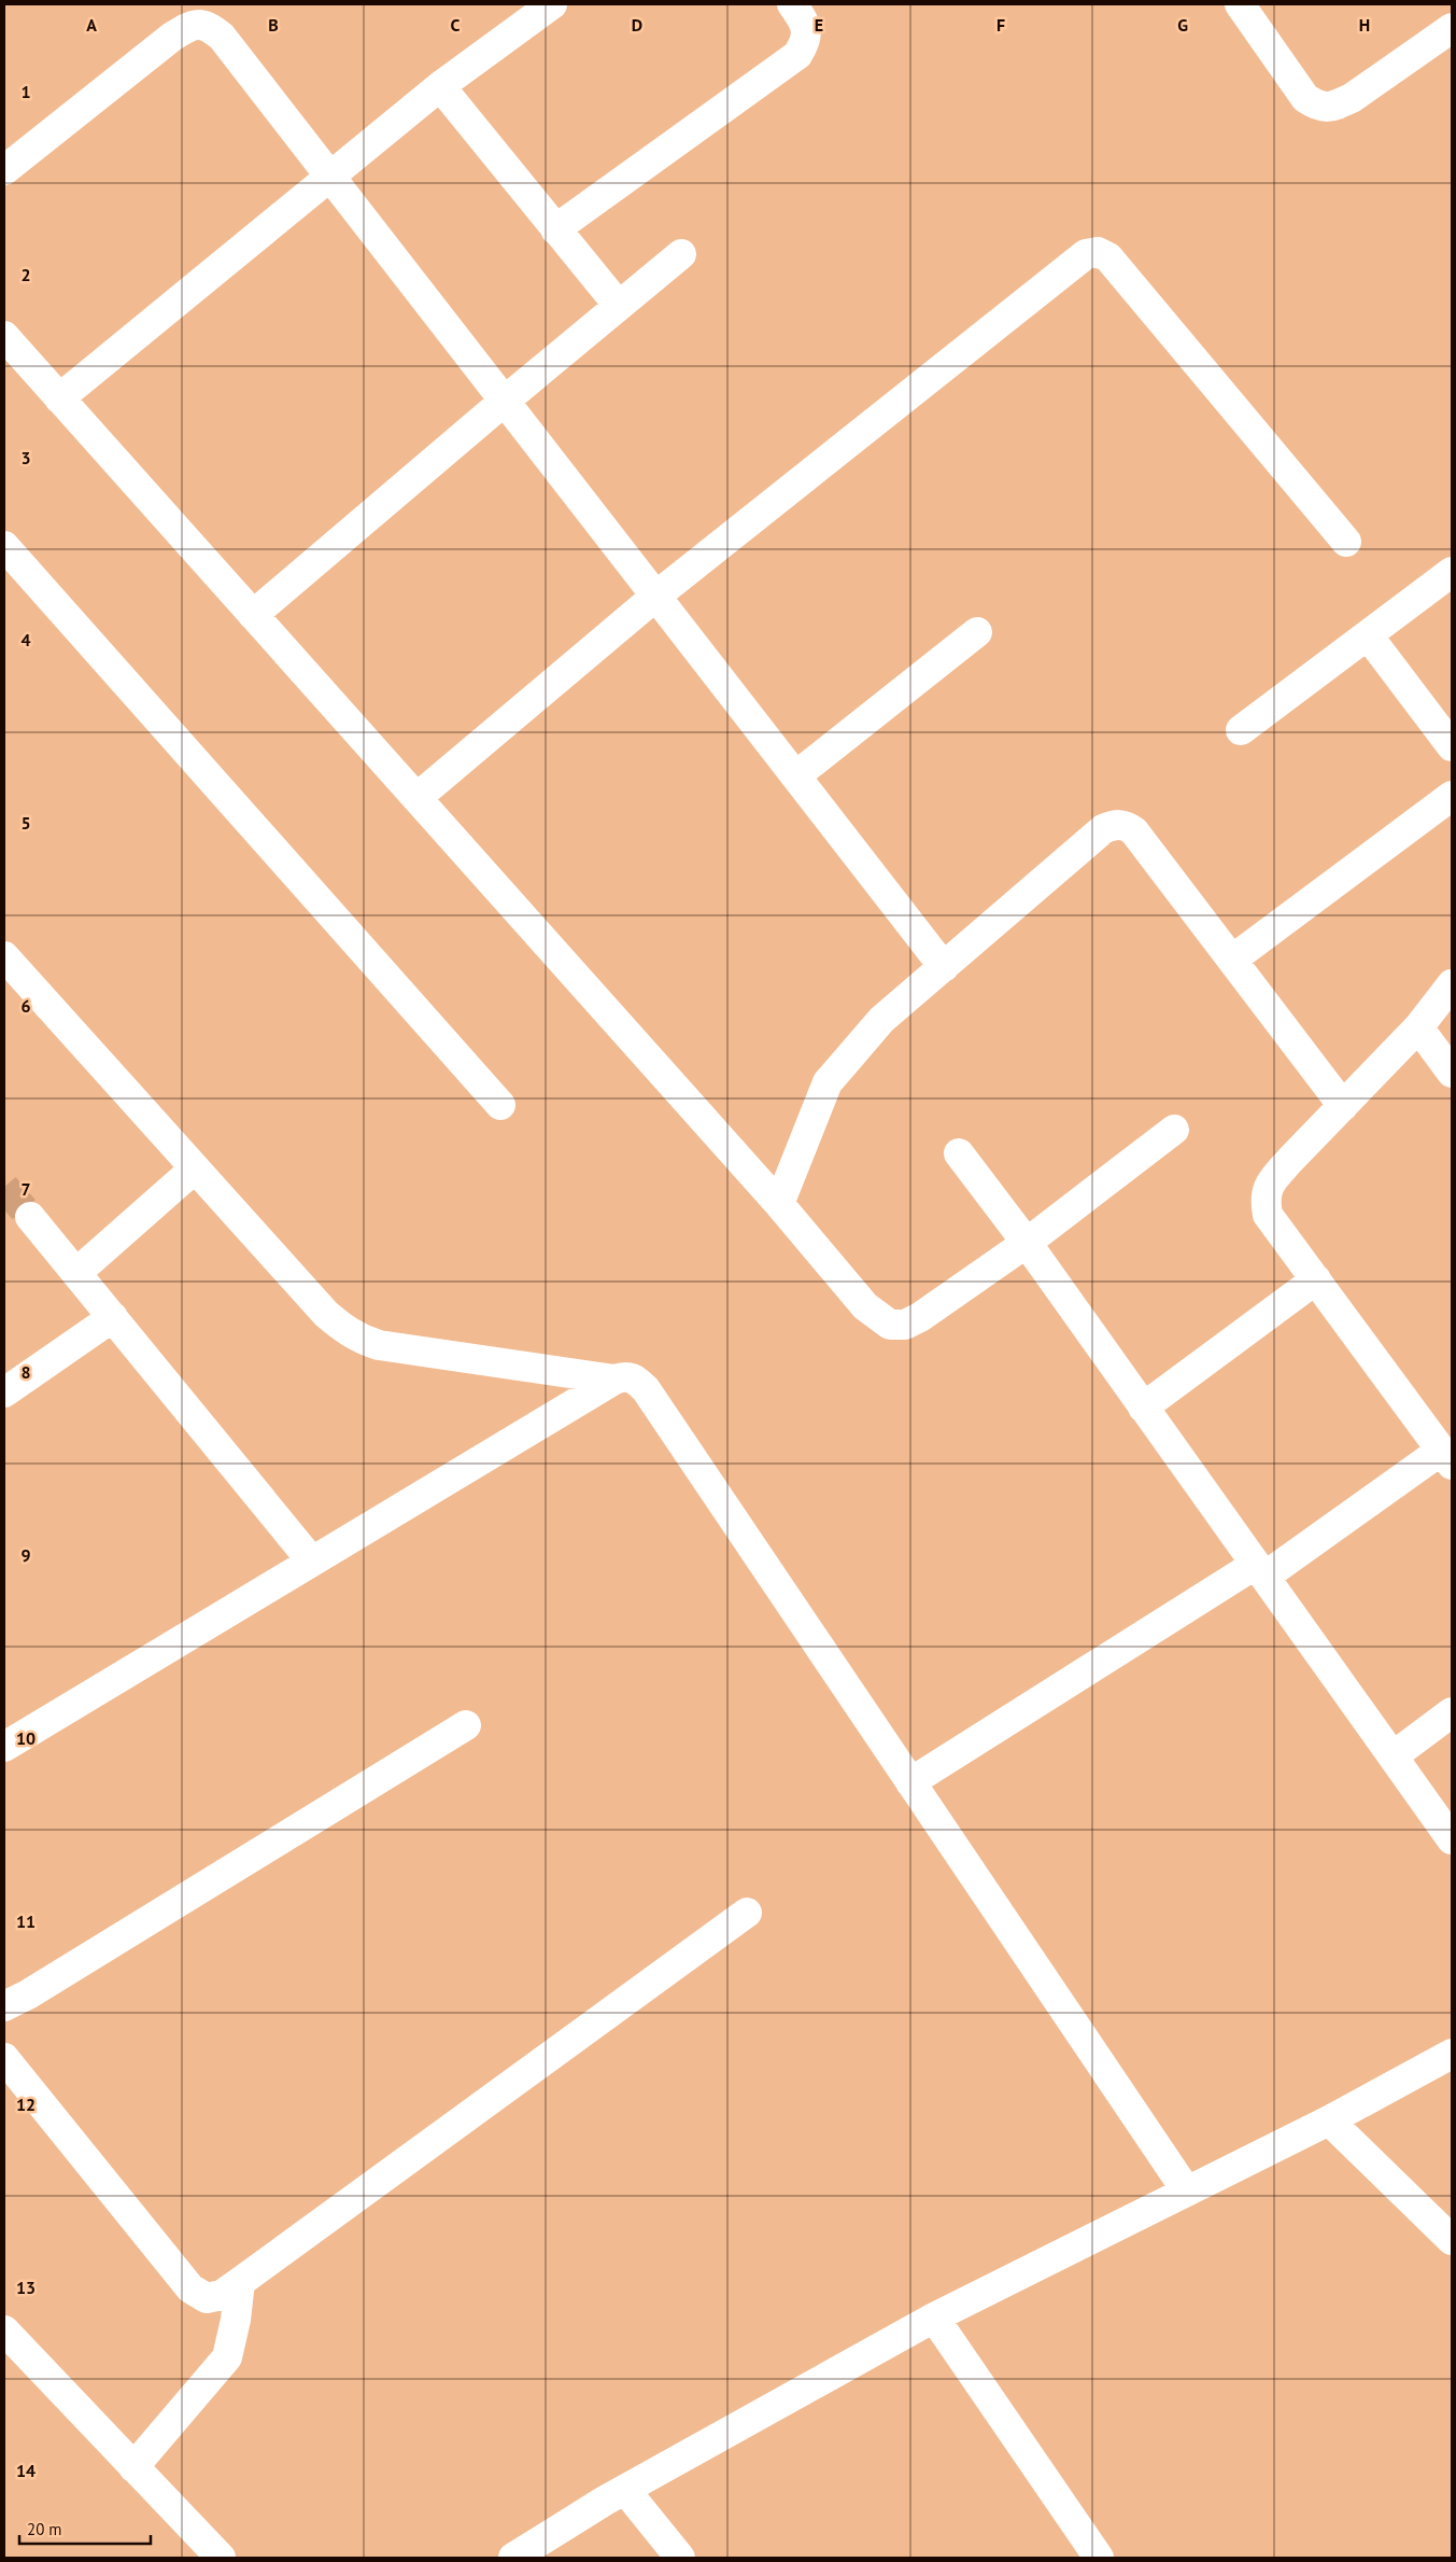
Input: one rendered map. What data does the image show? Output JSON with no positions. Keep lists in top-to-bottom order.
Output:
{
  "scale_bar": "20 m",
  "grid": {
    "columns": [
      "A",
      "B",
      "C",
      "D",
      "E",
      "F",
      "G",
      "H"
    ],
    "rows": [
      "1",
      "2",
      "3",
      "4",
      "5",
      "6",
      "7",
      "8",
      "9",
      "10",
      "11",
      "12",
      "13",
      "14"
    ]
  }
}
